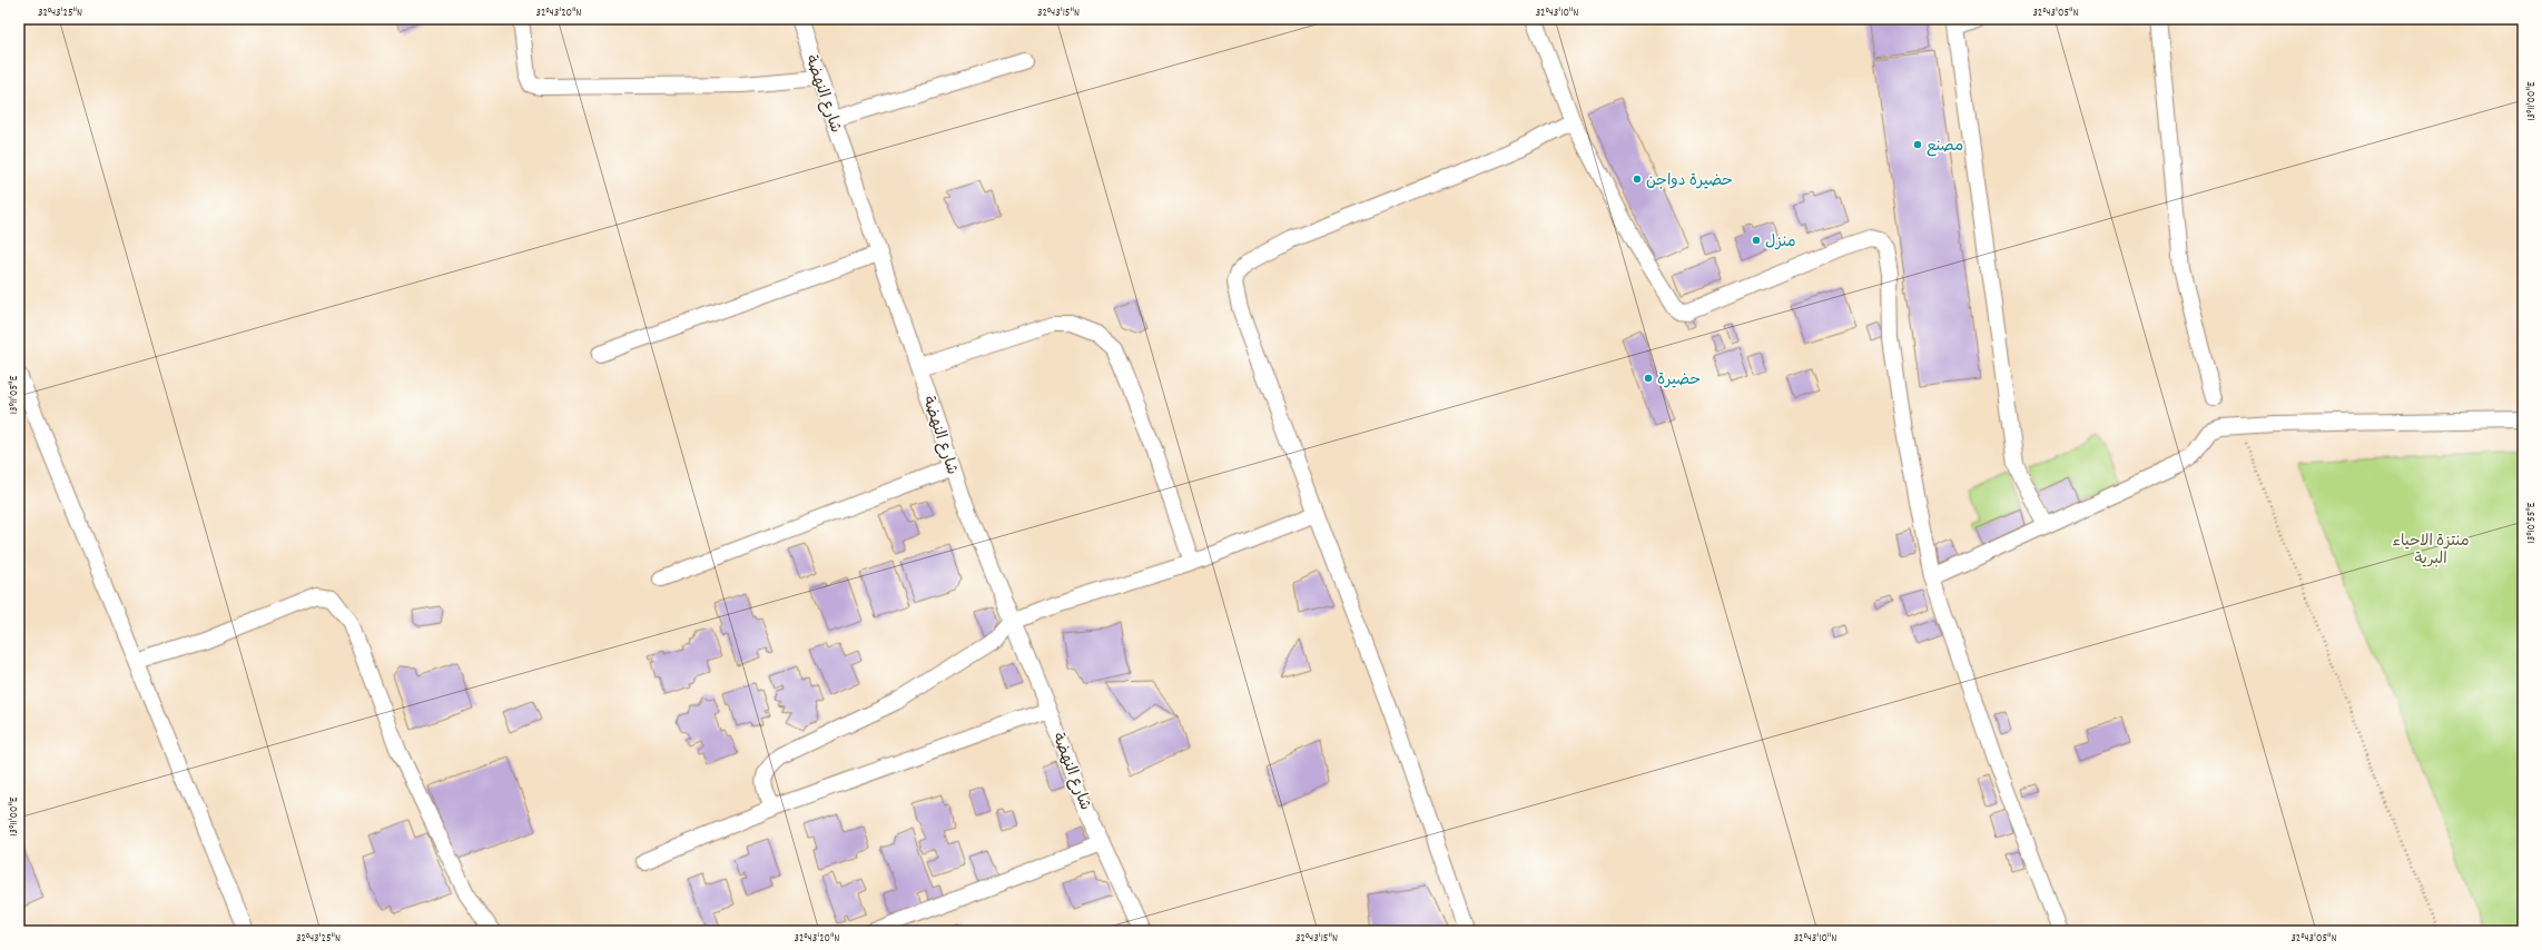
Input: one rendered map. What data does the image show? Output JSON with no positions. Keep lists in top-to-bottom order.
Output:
{
  "streets": {
    "street": ["شارع النهضة"]
  },
  "parks": ["منتزة الاحياء البرية"],
  "places": [
    "مصنع",
    "حضيرة دواجن",
    "منزل",
    "حضيرة"
  ],
  "coordinates": [
    "32°43'25\"N",
    "32°43'20\"N",
    "32°43'15\"N",
    "32°43'10\"N",
    "32°43'05\"N",
    "13°11'00\"E",
    "13°11'05\"E",
    "13°10'55\"E"
  ]
}
